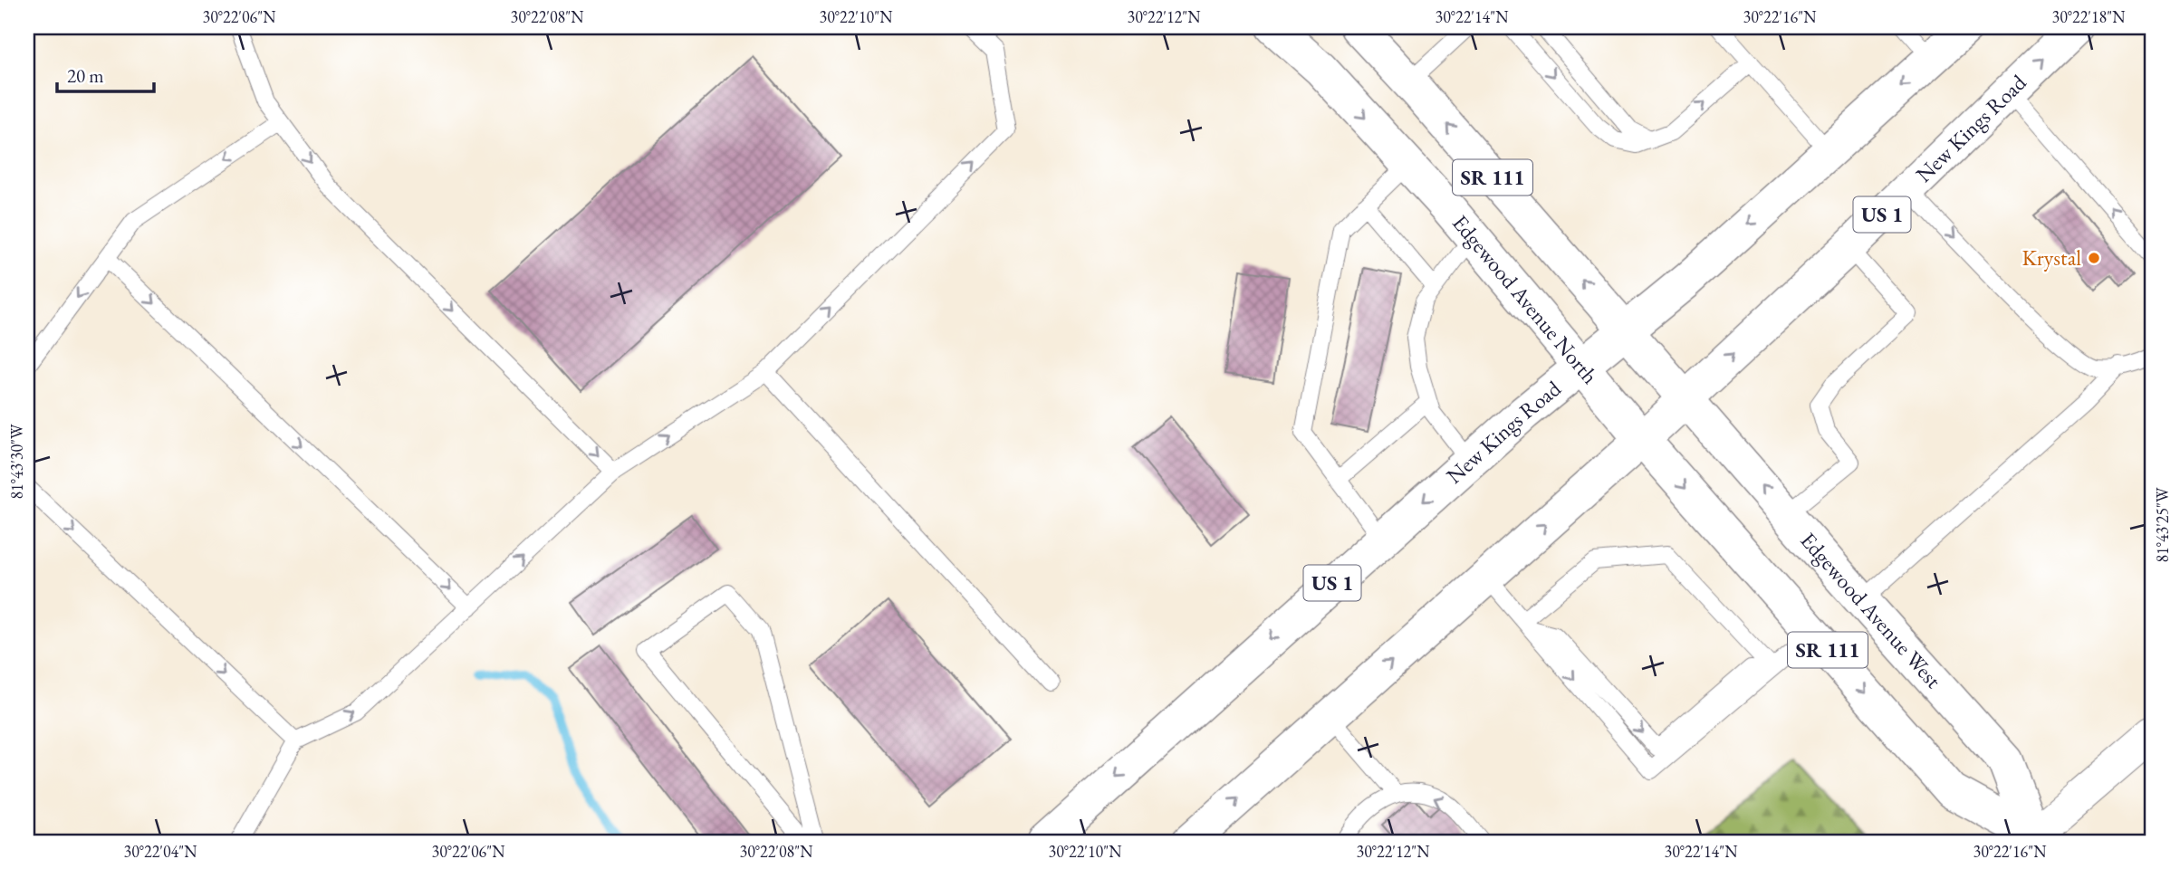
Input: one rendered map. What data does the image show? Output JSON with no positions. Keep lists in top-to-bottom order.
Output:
{
  "streets": {
    "main road": [
      "New Kings Road",
      "SR 111",
      "US 1",
      "Edgewood Avenue North",
      "Edgewood Avenue West"
    ]
  },
  "crossings": [
    ["New Kings Road", "SR 111"],
    ["New Kings Road", "Edgewood Avenue North"],
    ["New Kings Road", "Edgewood Avenue West"],
    ["SR 111", "Edgewood Avenue North"],
    ["SR 111", "Edgewood Avenue West"]
  ],
  "places": ["Krystal"],
  "scale_bar": "20 m",
  "coordinates": [
    "30°22'06\"N",
    "30°22'08\"N",
    "30°22'10\"N",
    "30°22'12\"N",
    "30°22'14\"N",
    "30°22'16\"N",
    "30°22'18\"N",
    "81°43'30\"W",
    "81°43'25\"W",
    "30°22'04\"N"
  ]
}
